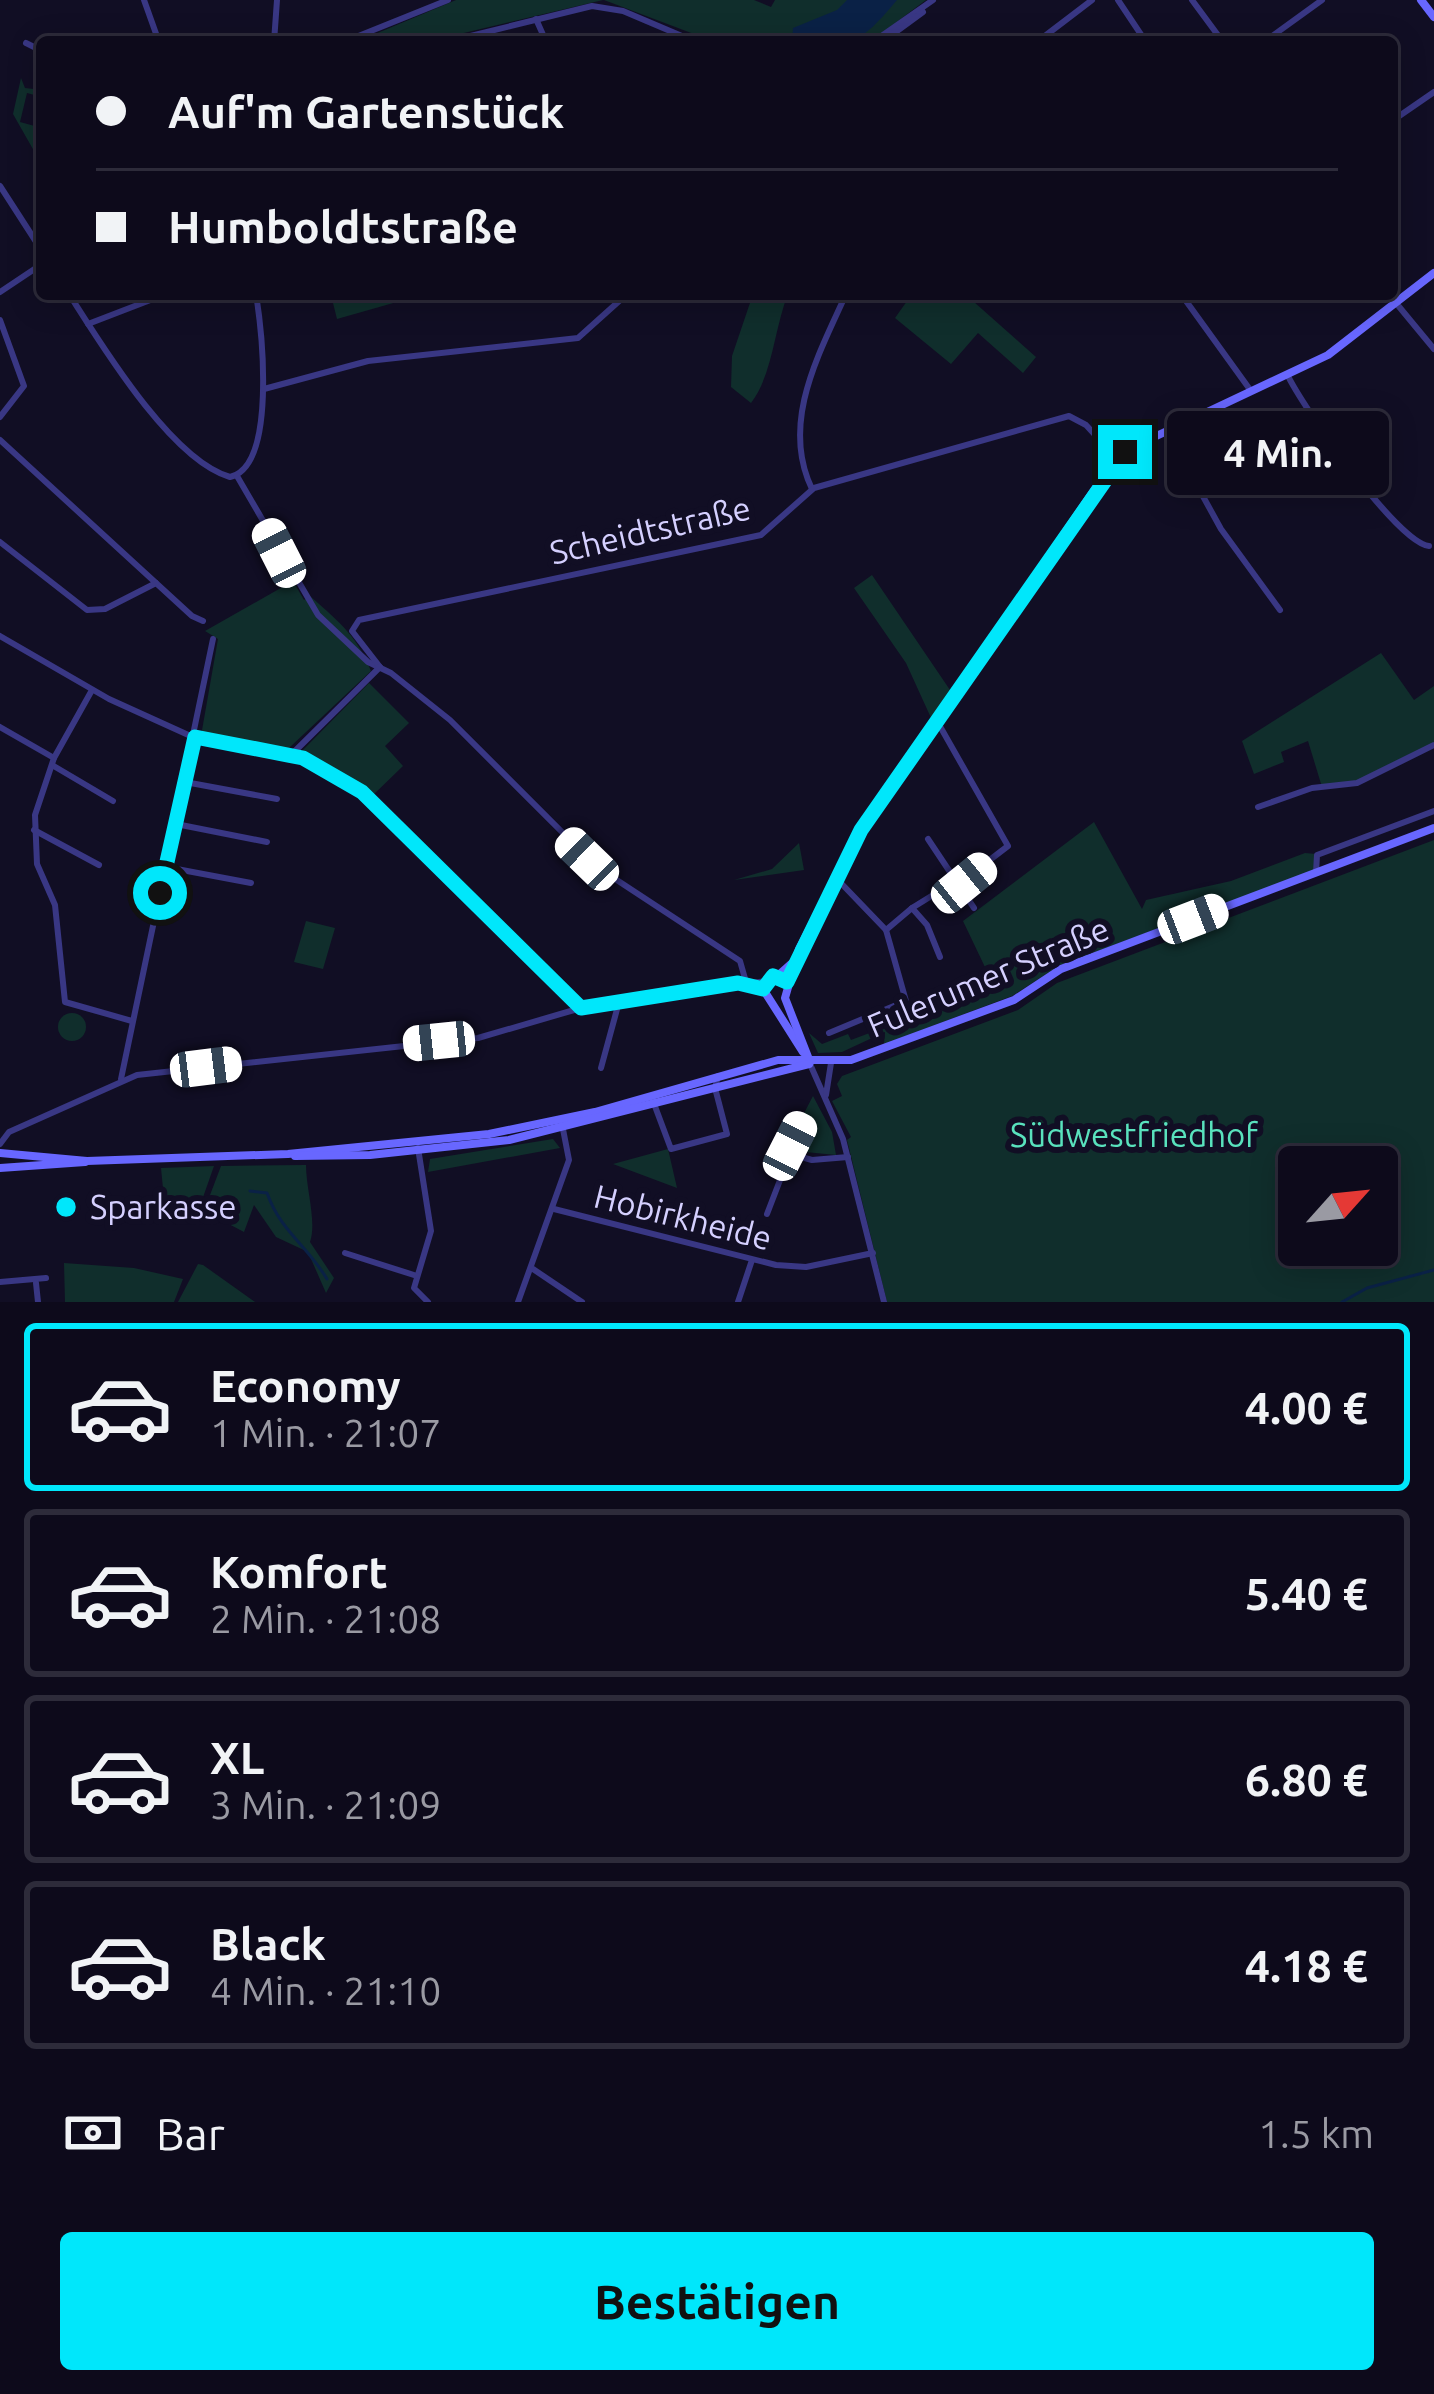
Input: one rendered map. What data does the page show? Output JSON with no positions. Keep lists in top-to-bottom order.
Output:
{
  "streets": {
    "main road": ["Fulerumer Straße"],
    "street": ["Scheidtstraße", "Hobirkheide"]
  },
  "parks": ["Südwestfriedhof"],
  "places": ["Sparkasse"],
  "north": "top right",
  "page": {
    "banner": ["Auf'm Gartenstück", "Humboldtstraße"],
    "bubble": "4 Min.",
    "list": [
      {
        "name": "Economy",
        "note": "1 Min. · 21:07",
        "value": "4.00 €"
      },
      {
        "name": "Komfort",
        "note": "2 Min. · 21:08",
        "value": "5.40 €"
      },
      {
        "name": "XL",
        "note": "3 Min. · 21:09",
        "value": "6.80 €"
      },
      {
        "name": "Black",
        "note": "4 Min. · 21:10",
        "value": "4.18 €"
      }
    ],
    "pay": ["Bar", "1.5 km"],
    "buttons": "Bestätigen"
  }
}
